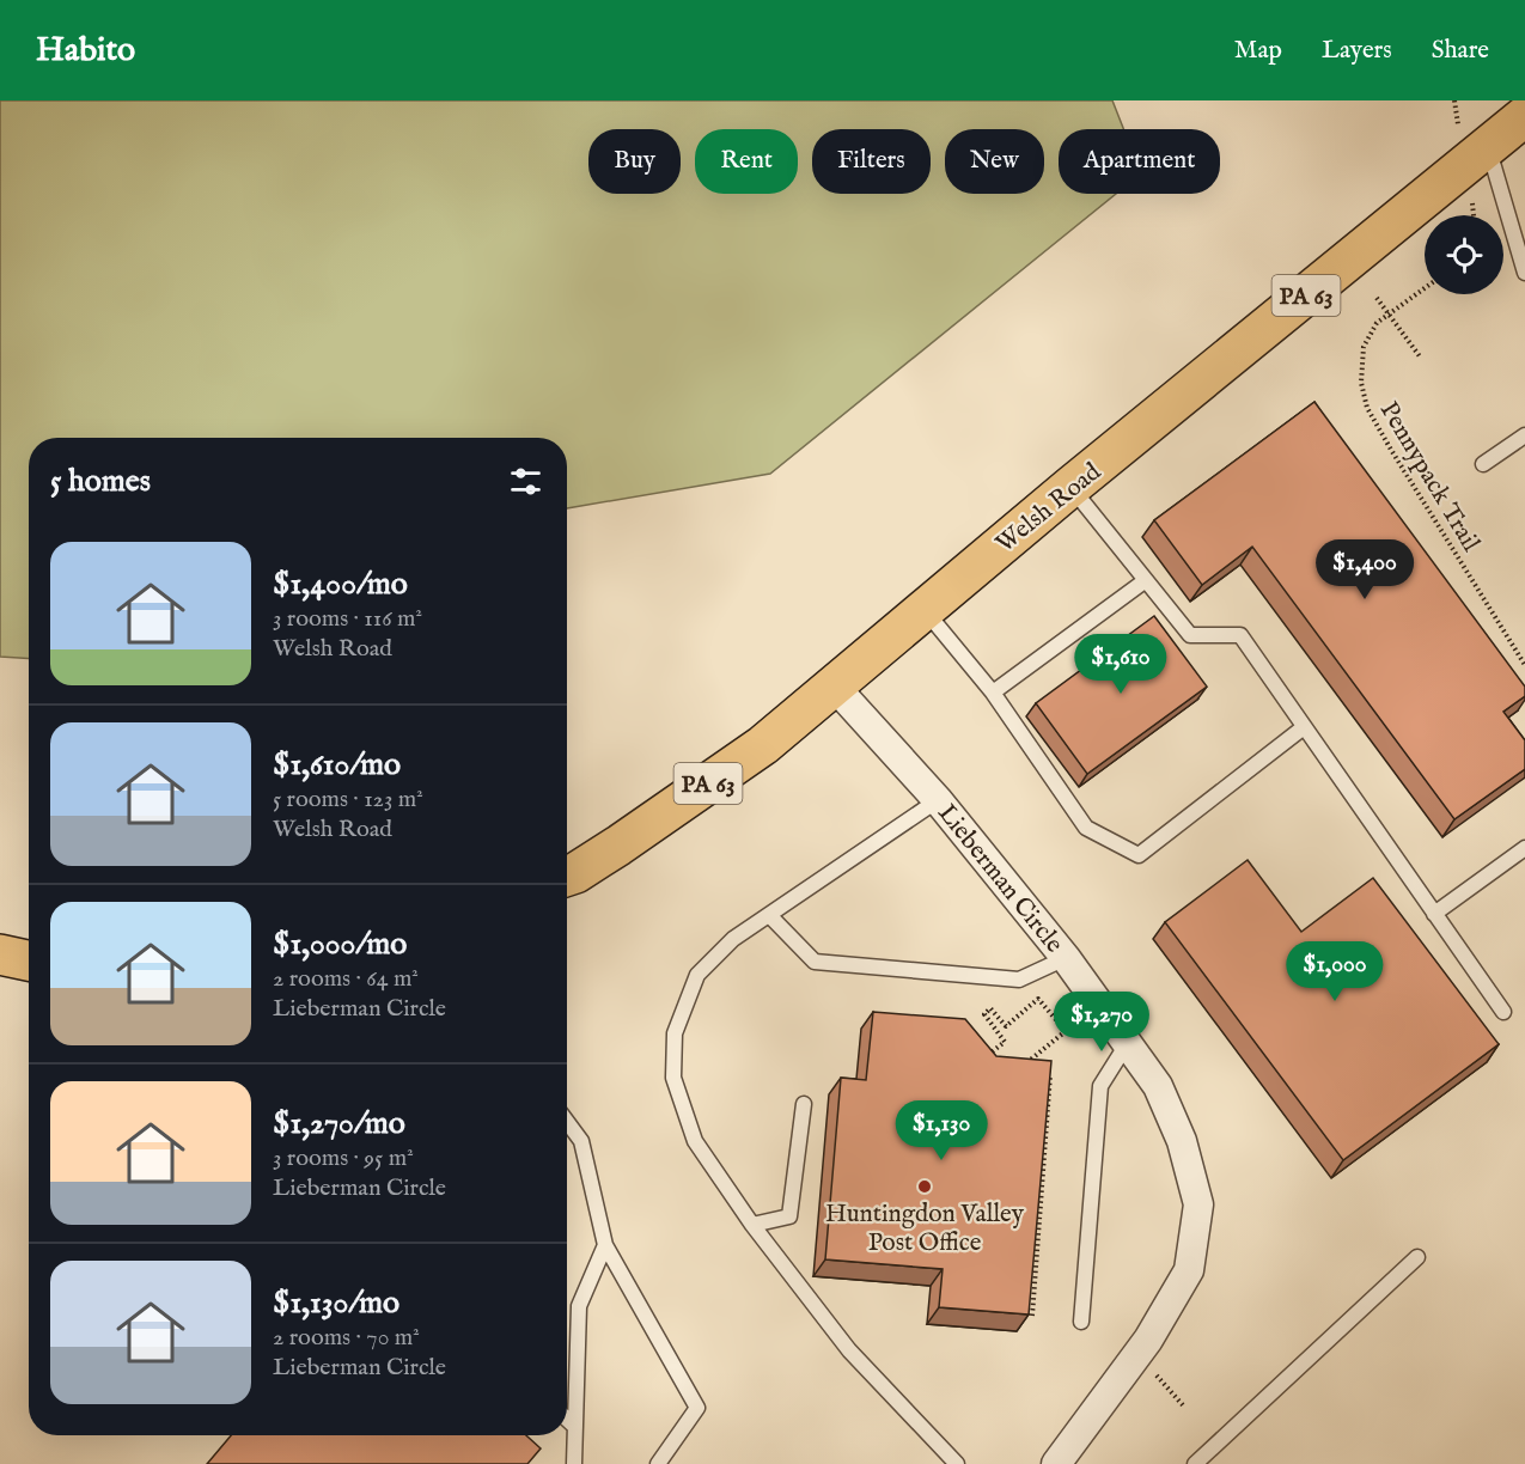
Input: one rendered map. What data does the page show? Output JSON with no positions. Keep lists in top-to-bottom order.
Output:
{
  "streets": {
    "main road": ["PA 63", "Welsh Road"],
    "street": ["Lieberman Circle"],
    "path": ["Pennypack Trail"]
  },
  "crossings": [
    ["Welsh Road", "Lieberman Circle"]
  ],
  "places": ["Huntingdon Valley Post Office"],
  "page": {
    "header": "Habito",
    "nav": ["Map", "Layers", "Share"],
    "chip": [
      "Buy",
      "Rent",
      "Filters",
      "New",
      "Apartment"
    ],
    "heading": "5 homes",
    "list": [
      {
        "name": "$1,400/mo",
        "note": "3 rooms · 116 m² · Welsh Road"
      },
      {
        "name": "$1,610/mo",
        "note": "5 rooms · 123 m² · Welsh Road"
      },
      {
        "name": "$1,000/mo",
        "note": "2 rooms · 64 m² · Lieberman Circle"
      },
      {
        "name": "$1,270/mo",
        "note": "3 rooms · 95 m² · Lieberman Circle"
      },
      {
        "name": "$1,130/mo",
        "note": "2 rooms · 70 m² · Lieberman Circle"
      }
    ],
    "price": [
      "$1,400",
      "$1,610",
      "$1,000",
      "$1,270",
      "$1,130"
    ]
  }
}
